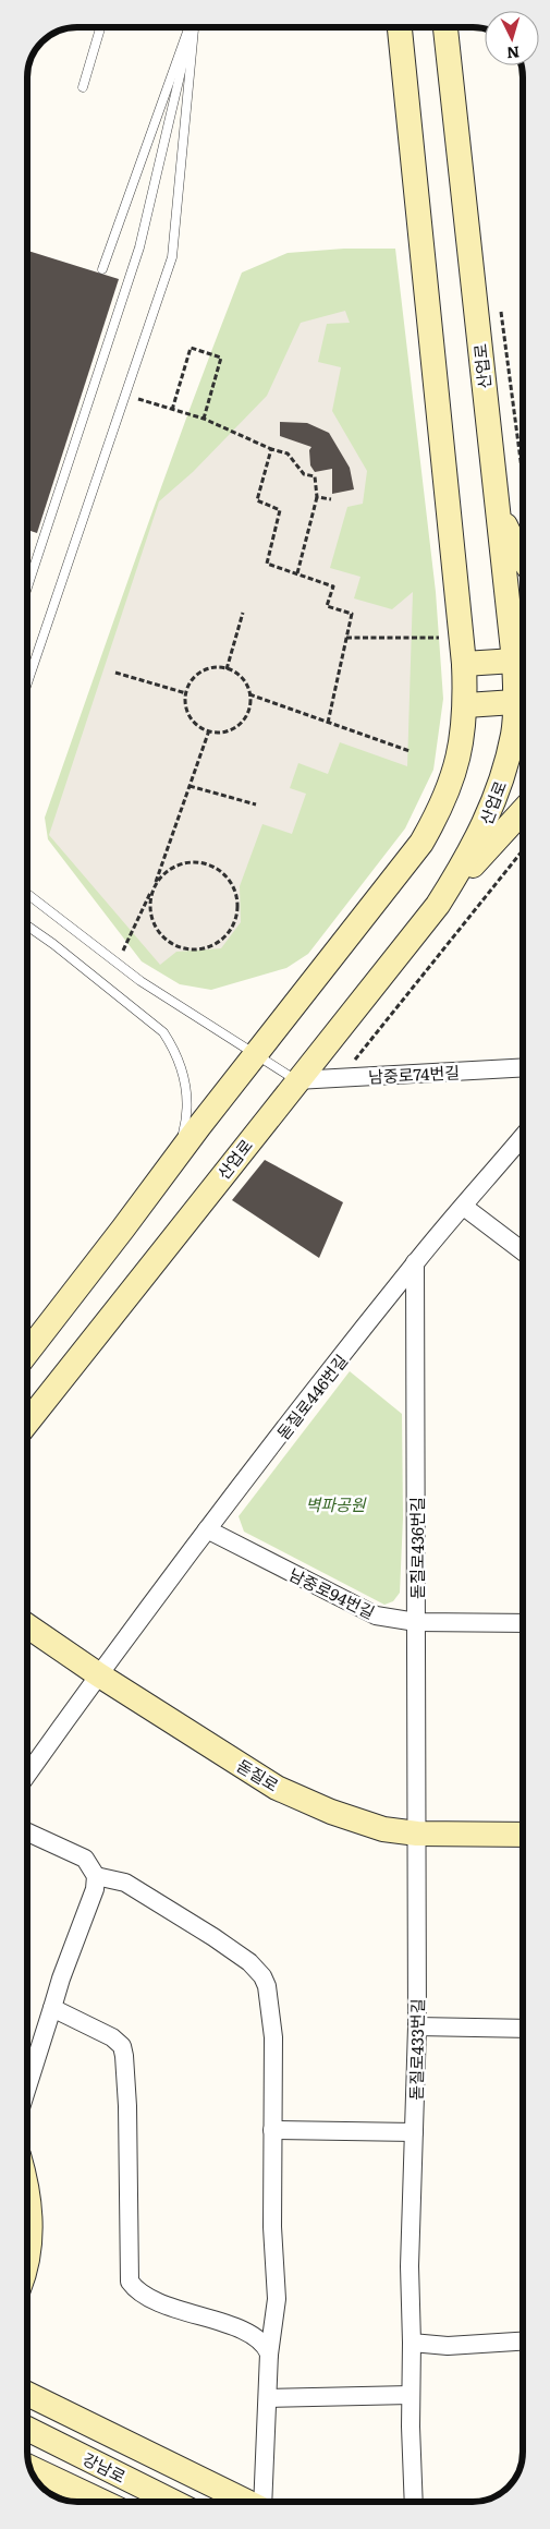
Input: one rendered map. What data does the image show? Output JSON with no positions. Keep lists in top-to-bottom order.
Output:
{
  "streets": {
    "main road": ["산업로", "돋질로", "강남로"],
    "street": [
      "남중로74번길",
      "돋질로446번길",
      "돋질로436번길",
      "남중로94번길",
      "돋질로433번길"
    ]
  },
  "crossings": [
    ["산업로", "남중로74번길"],
    ["돋질로446번길", "돋질로436번길"],
    ["돋질로446번길", "남중로94번길"],
    ["돋질로446번길", "돋질로"],
    ["돋질로436번길", "남중로94번길"],
    ["돋질로436번길", "돋질로"],
    ["돋질로436번길", "돋질로433번길"],
    ["돋질로", "돋질로433번길"]
  ],
  "parks": ["벽파공원"],
  "north": "bottom"
}
